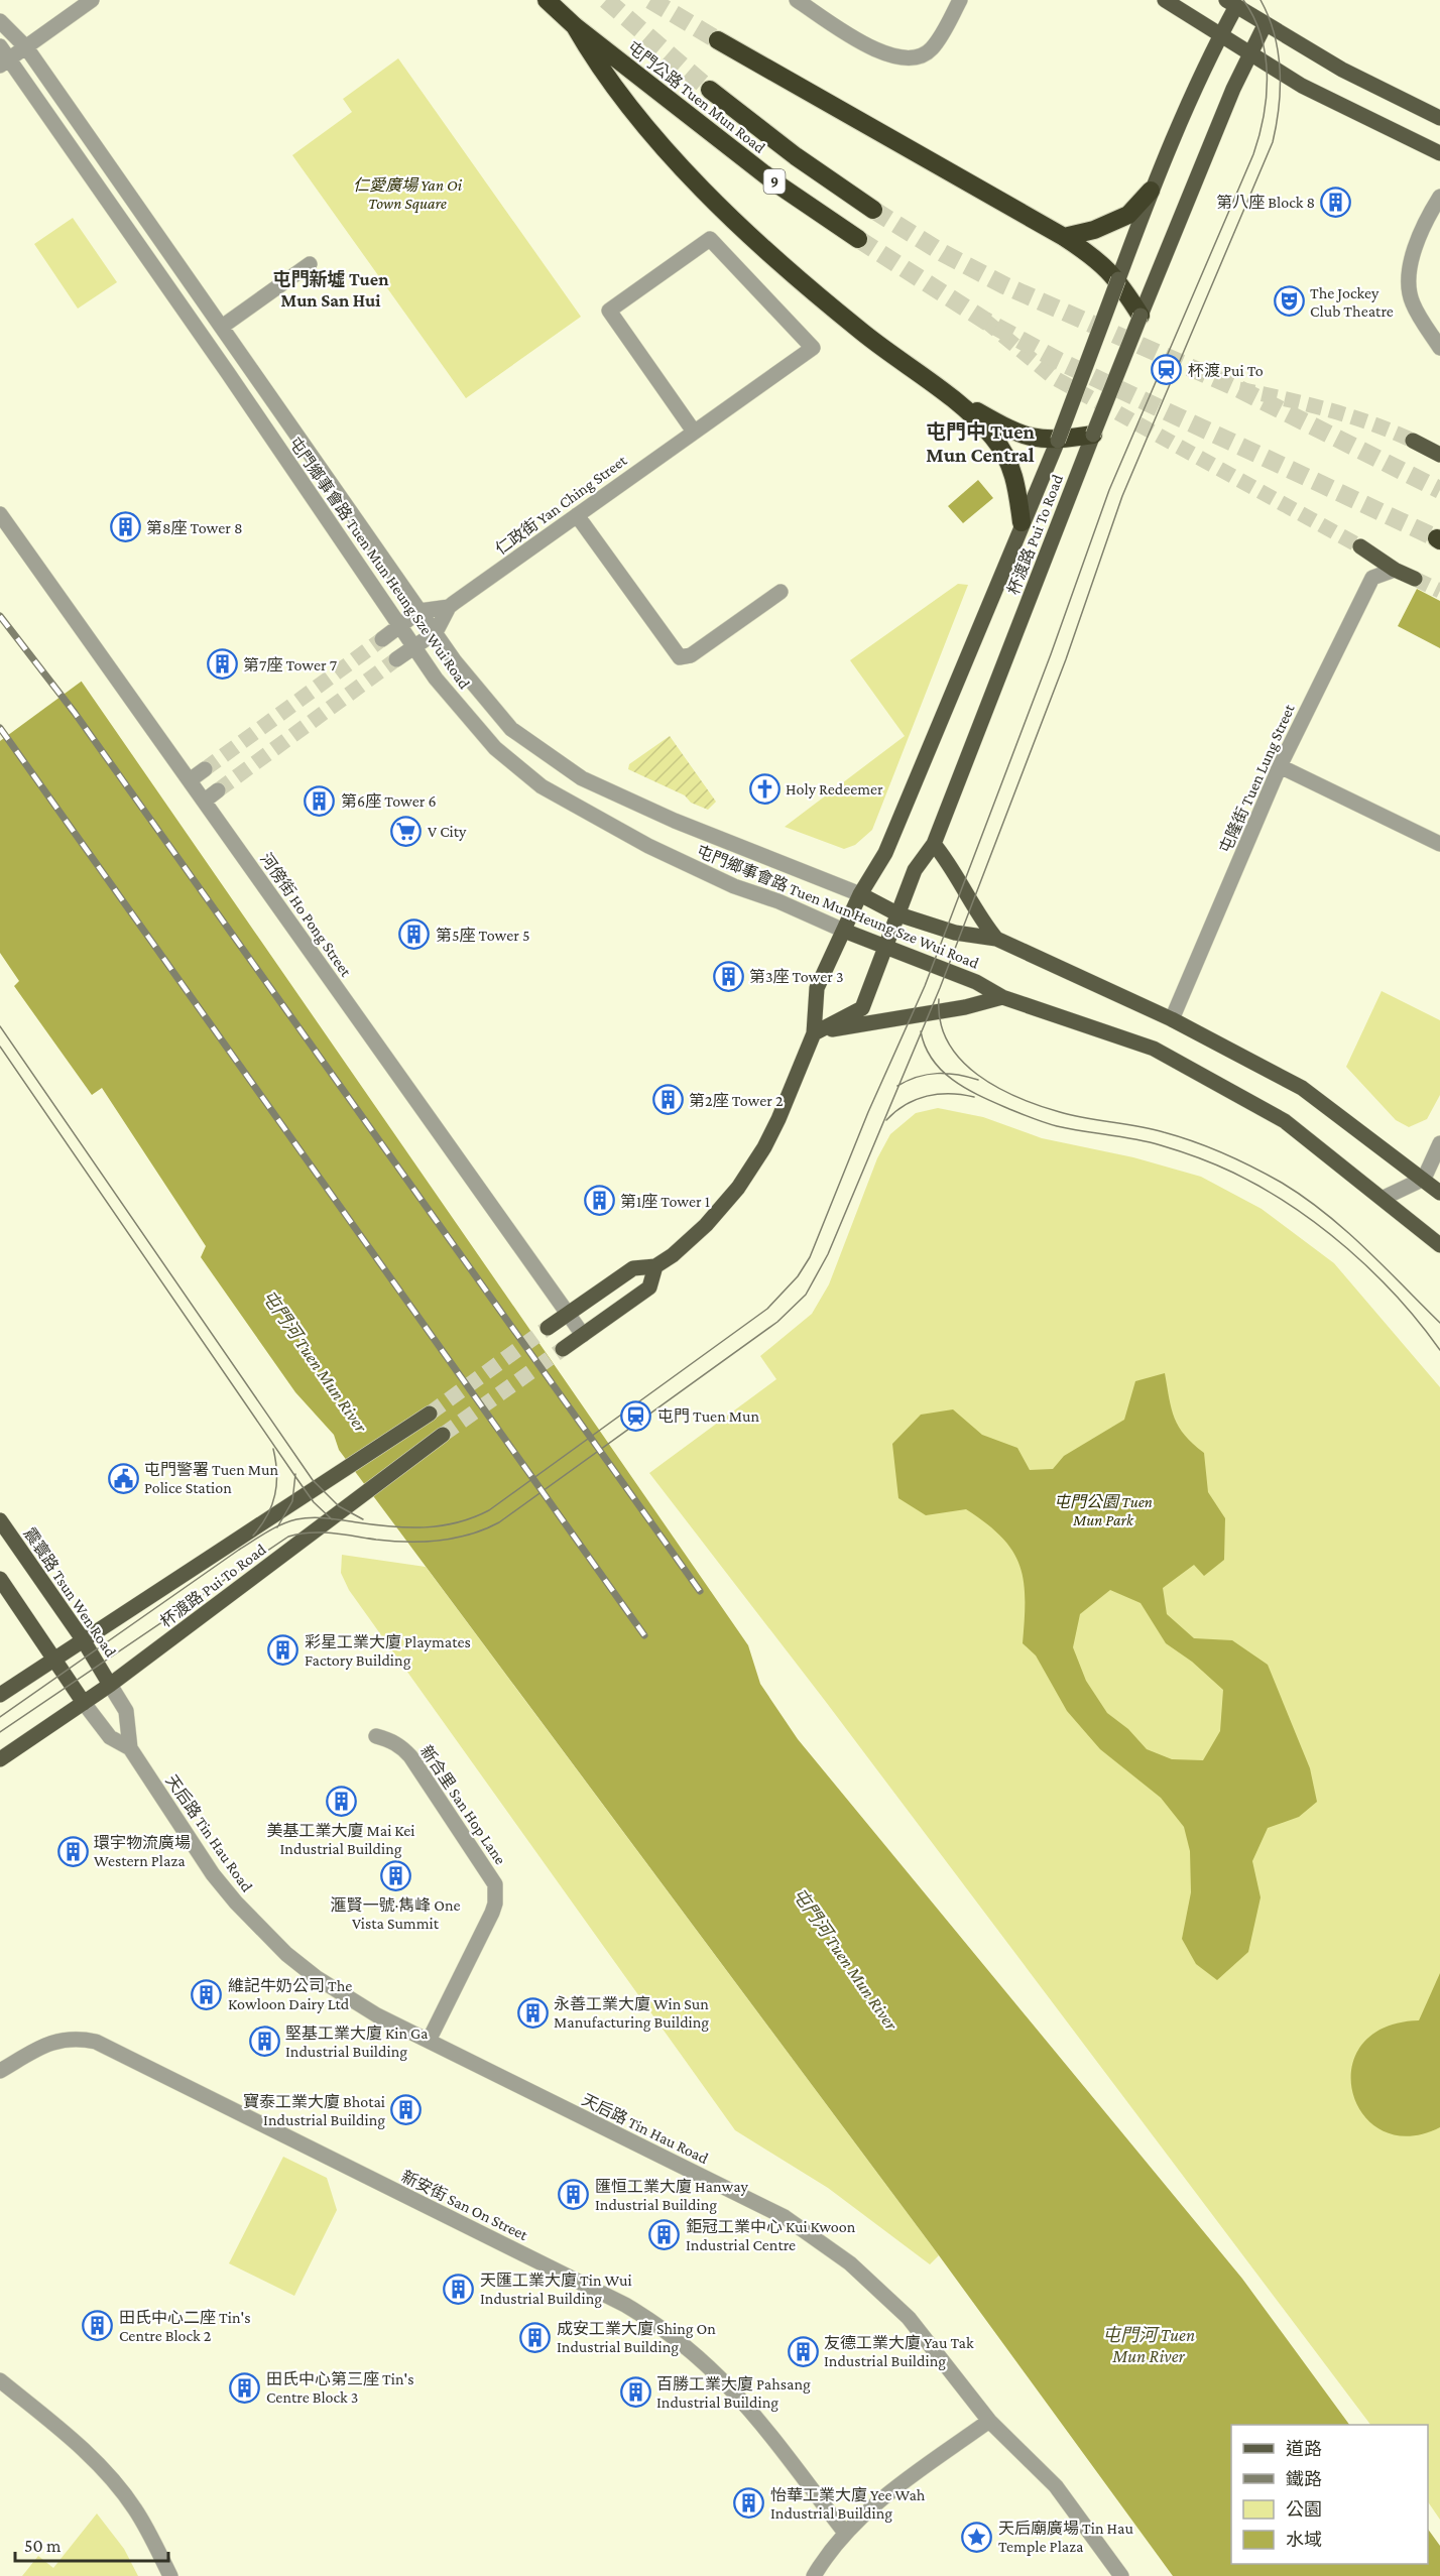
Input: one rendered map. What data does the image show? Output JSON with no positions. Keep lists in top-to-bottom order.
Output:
{
  "streets": {
    "highway": ["屯門公路 Tuen Mun Road", "9"],
    "main road": ["杯渡路 Pui To Road", "屯門鄉事會路 Tuen Mun Heung Sze Wui Road", "震寰路 Tsun Wen Road"],
    "street": [
      "仁政街 Yan Ching Street",
      "屯隆街 Tuen Lung Street",
      "河傍街 Ho Pong Street",
      "新合里 San Hop Lane",
      "天后路 Tin Hau Road",
      "新安街 San On Street"
    ]
  },
  "crossings": [
    ["仁政街 Yan Ching Street", "屯門鄉事會路 Tuen Mun Heung Sze Wui Road"],
    ["杯渡路 Pui To Road", "屯門鄉事會路 Tuen Mun Heung Sze Wui Road"],
    ["杯渡路 Pui To Road", "河傍街 Ho Pong Street"],
    ["杯渡路 Pui To Road", "震寰路 Tsun Wen Road"],
    ["杯渡路 Pui To Road", "天后路 Tin Hau Road"],
    ["屯門鄉事會路 Tuen Mun Heung Sze Wui Road", "屯隆街 Tuen Lung Street"],
    ["震寰路 Tsun Wen Road", "天后路 Tin Hau Road"],
    ["新合里 San Hop Lane", "天后路 Tin Hau Road"]
  ],
  "districts": ["屯門新墟 Tuen Mun San Hui", "屯門中 Tuen Mun Central"],
  "water": ["屯門河 Tuen Mun River"],
  "parks": ["仁愛廣場 Yan Oi Town Square", "屯門公園 Tuen Mun Park"],
  "places": {
    "building": [
      "第八座 Block 8",
      "第8座 Tower 8",
      "第7座 Tower 7",
      "第6座 Tower 6",
      "第5座 Tower 5",
      "第3座 Tower 3",
      "第2座 Tower 2",
      "第1座 Tower 1",
      "彩星工業大廈 Playmates Factory Building",
      "美基工業大廈 Mai Kei Industrial Building",
      "環宇物流廣場 Western Plaza",
      "滙賢一號·雋峰 One Vista Summit",
      "維記牛奶公司 The Kowloon Dairy Ltd",
      "永善工業大廈 Win Sun Manufacturing Building",
      "堅基工業大廈 Kin Ga Industrial Building",
      "寶泰工業大廈 Bhotai Industrial Building",
      "匯恒工業大廈 Hanway Industrial Building",
      "鉅冠工業中心 Kui Kwoon Industrial Centre",
      "天匯工業大廈 Tin Wui Industrial Building",
      "田氏中心二座 Tin's Centre Block 2",
      "成安工業大廈 Shing On Industrial Building",
      "友德工業大廈 Yau Tak Industrial Building",
      "田氏中心第三座 Tin's Centre Block 3",
      "百勝工業大廈 Pahsang Industrial Building",
      "怡華工業大廈 Yee Wah Industrial Building"
    ],
    "theatre": ["The Jockey Club Theatre"],
    "station": ["杯渡 Pui To", "屯門 Tuen Mun"],
    "church": ["Holy Redeemer"],
    "supermarket": ["V City"],
    "public building": ["屯門警署 Tuen Mun Police Station"],
    "place": ["天后廟廣場 Tin Hau Temple Plaza"]
  },
  "legend": [
    "道路",
    "鐵路",
    "公園",
    "水域"
  ],
  "scale_bar": "50 m"
}
